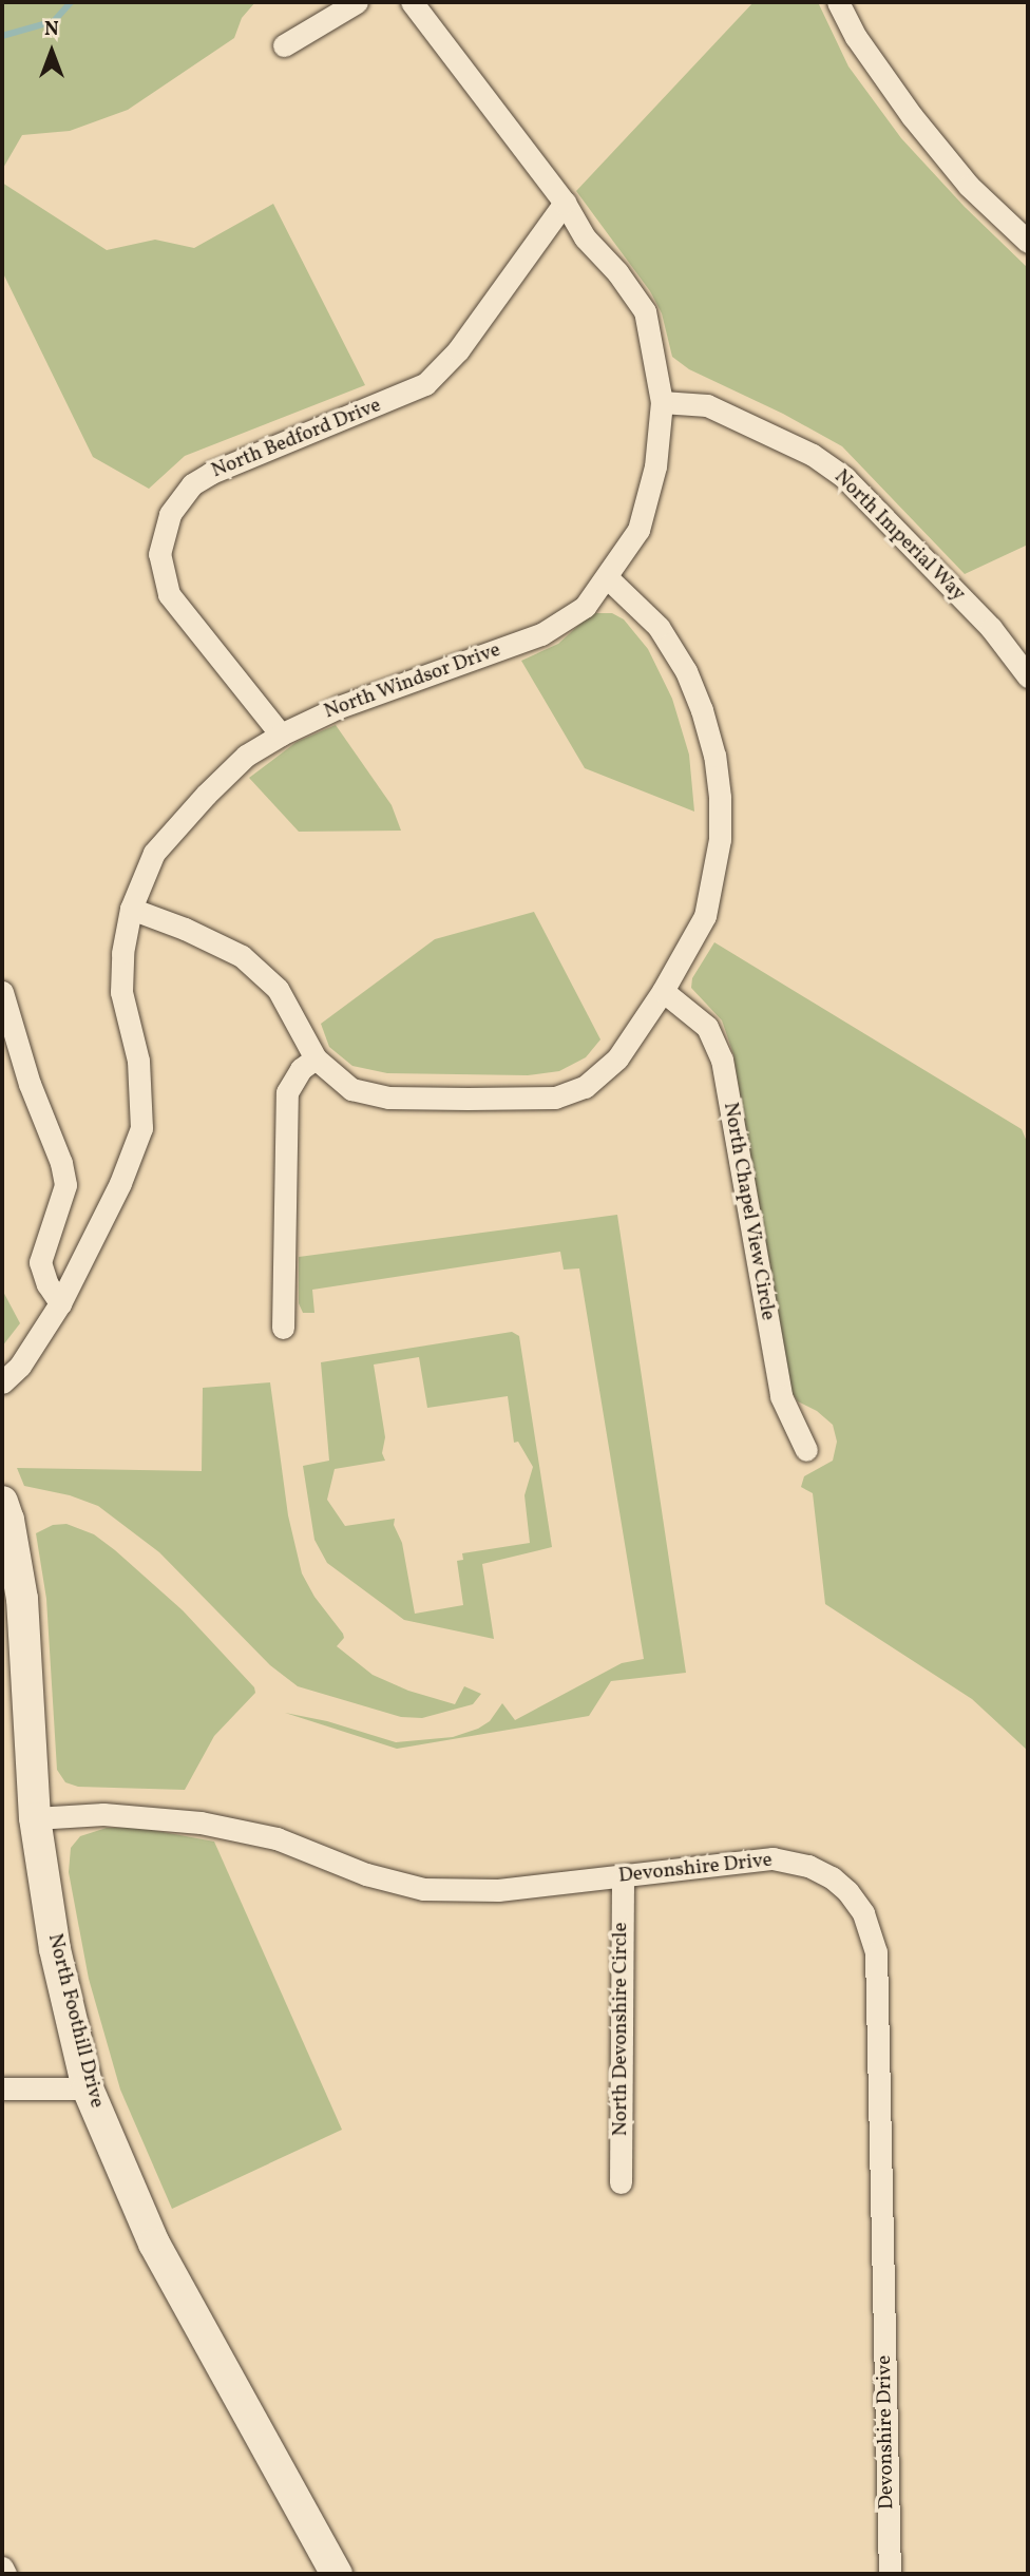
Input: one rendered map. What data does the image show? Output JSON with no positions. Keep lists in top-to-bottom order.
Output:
{
  "streets": {
    "street": [
      "North Bedford Drive",
      "North Imperial Way",
      "North Windsor Drive",
      "North Chapel View Circle",
      "Devonshire Drive",
      "North Foothill Drive",
      "North Devonshire Circle"
    ]
  },
  "crossings": [
    ["North Bedford Drive", "North Windsor Drive"],
    ["North Imperial Way", "North Windsor Drive"],
    ["Devonshire Drive", "North Foothill Drive"],
    ["Devonshire Drive", "North Devonshire Circle"]
  ],
  "north": "top"
}
